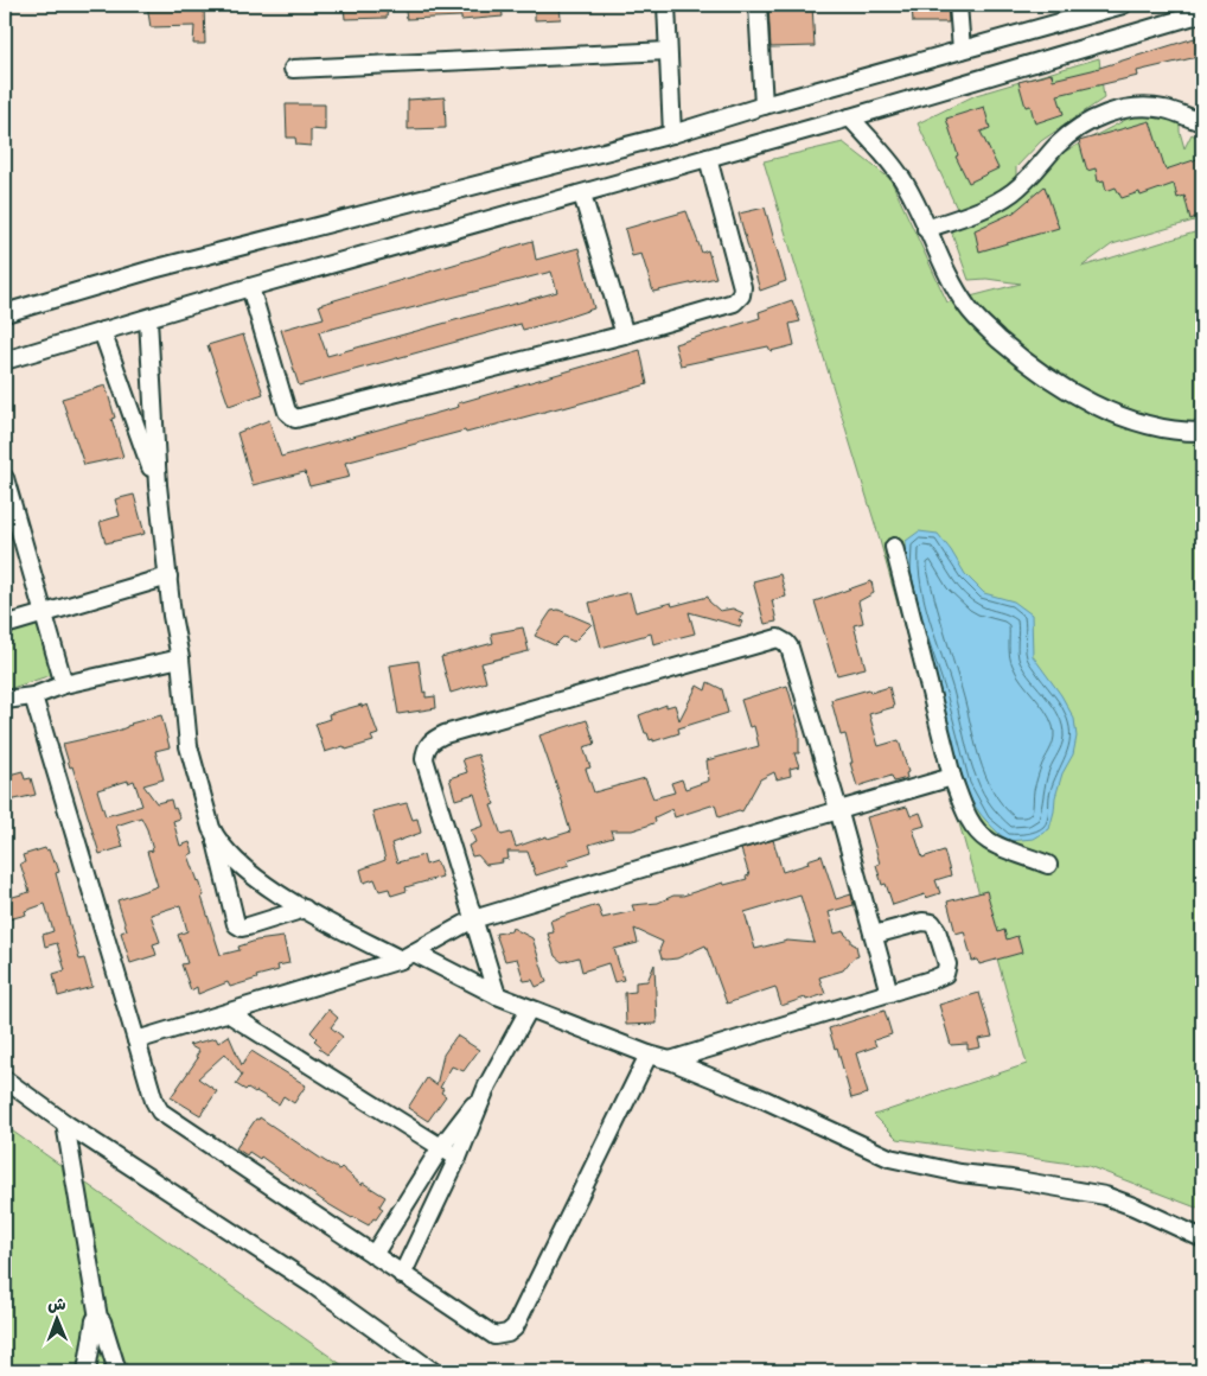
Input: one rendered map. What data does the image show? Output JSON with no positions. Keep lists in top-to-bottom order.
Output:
{
  "north": "top"
}
